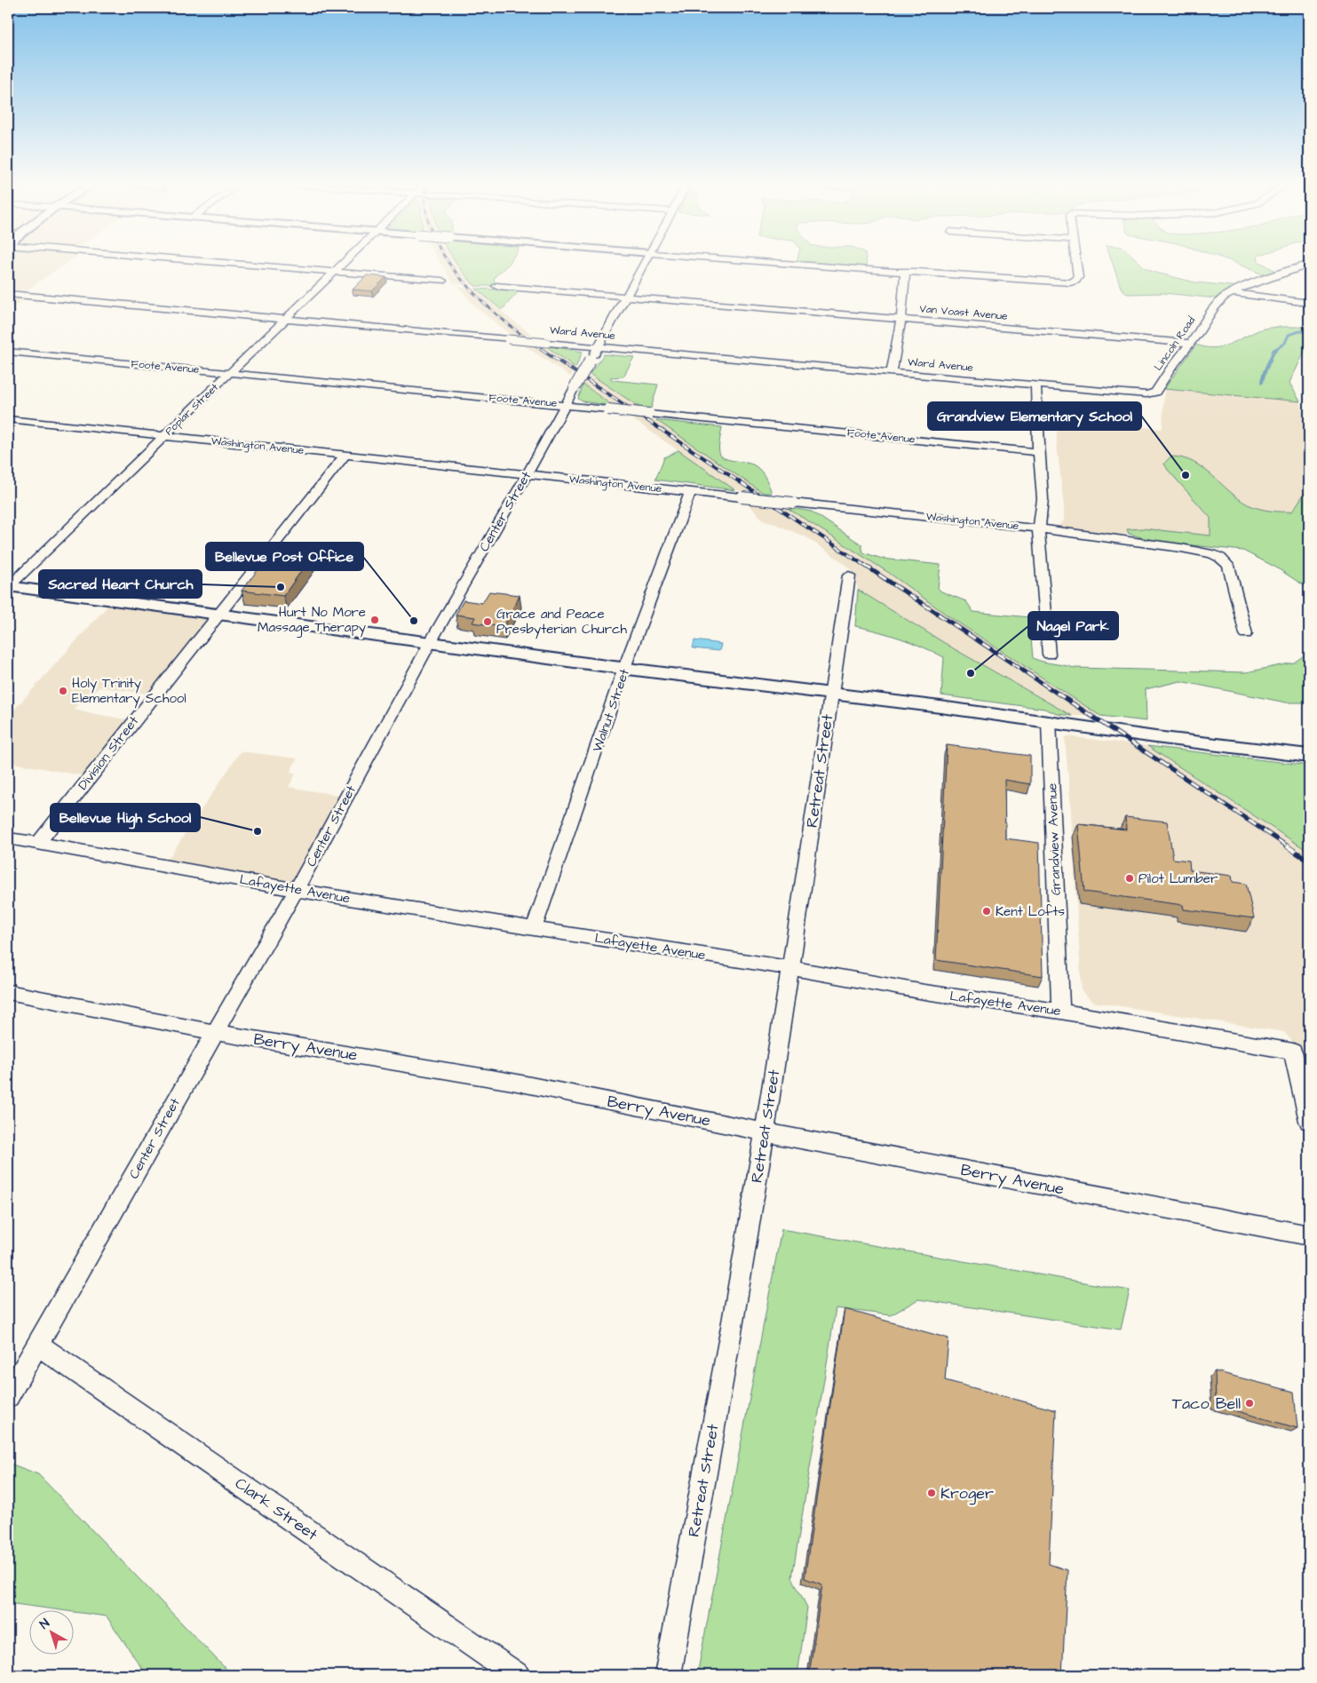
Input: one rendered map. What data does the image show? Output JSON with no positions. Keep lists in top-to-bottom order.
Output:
{
  "streets": {
    "street": [
      "Van Voast Avenue",
      "Ward Avenue",
      "Lincoln Road",
      "Foote Avenue",
      "Poplar Street",
      "Washington Avenue",
      "Center Street",
      "Walnut Street",
      "Division Street",
      "Retreat Street",
      "Grandview Avenue",
      "Lafayette Avenue",
      "Berry Avenue",
      "Clark Street"
    ]
  },
  "crossings": [
    ["Van Voast Avenue", "Lincoln Road"],
    ["Van Voast Avenue", "Center Street"],
    ["Ward Avenue", "Lincoln Road"],
    ["Ward Avenue", "Poplar Street"],
    ["Ward Avenue", "Center Street"],
    ["Foote Avenue", "Poplar Street"],
    ["Foote Avenue", "Center Street"],
    ["Poplar Street", "Washington Avenue"],
    ["Washington Avenue", "Center Street"],
    ["Washington Avenue", "Walnut Street"],
    ["Washington Avenue", "Division Street"],
    ["Center Street", "Lafayette Avenue"],
    ["Center Street", "Berry Avenue"],
    ["Center Street", "Clark Street"],
    ["Walnut Street", "Lafayette Avenue"],
    ["Division Street", "Lafayette Avenue"],
    ["Retreat Street", "Lafayette Avenue"],
    ["Retreat Street", "Berry Avenue"],
    ["Grandview Avenue", "Lafayette Avenue"]
  ],
  "places": [
    "Grandview Elementary School",
    "Sacred Heart Church",
    "Hurt No More Massage Therapy",
    "Bellevue Post Office",
    "Grace and Peace Presbyterian Church",
    "Nagel Park",
    "Holy Trinity Elementary School",
    "Bellevue High School",
    "Pilot Lumber",
    "Kent Lofts",
    "Taco Bell",
    "Kroger"
  ],
  "north": "top left"
}
